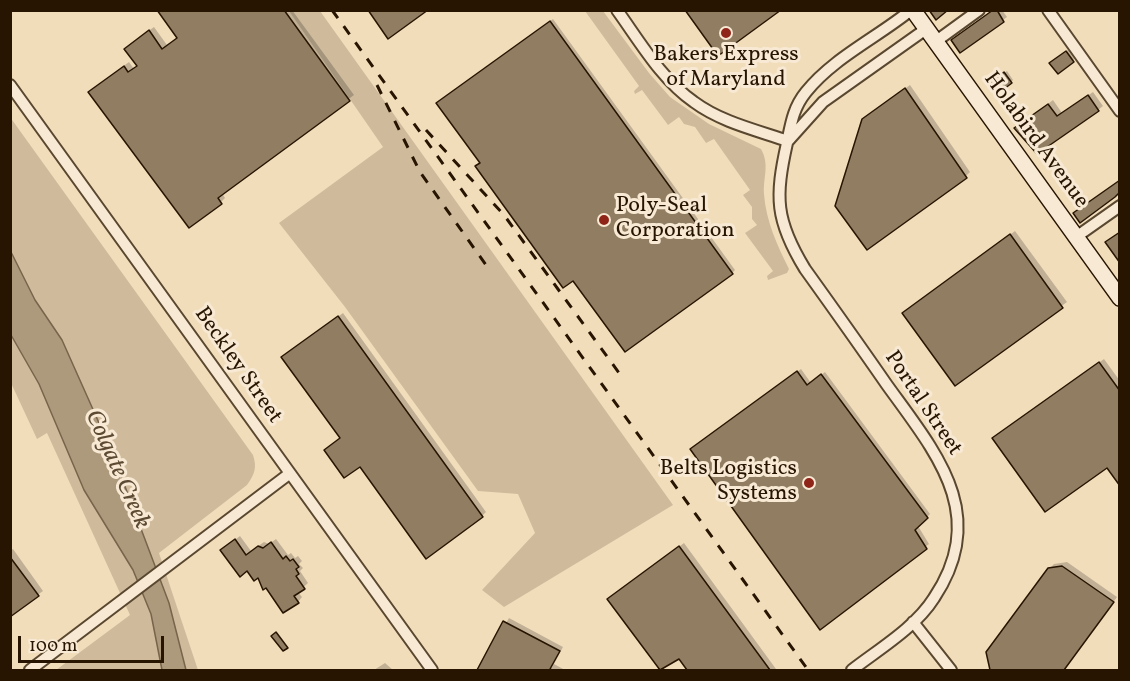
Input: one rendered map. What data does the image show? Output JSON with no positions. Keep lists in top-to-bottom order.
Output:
{
  "streets": {
    "main road": ["Holabird Avenue"],
    "street": ["Beckley Street", "Portal Street"]
  },
  "crossings": [
    ["Holabird Avenue", "Portal Street"]
  ],
  "water": ["Colgate Creek"],
  "places": ["Bakers Express of Maryland", "Poly-Seal Corporation", "Belts Logistics Systems"],
  "scale_bar": "100 m"
}
